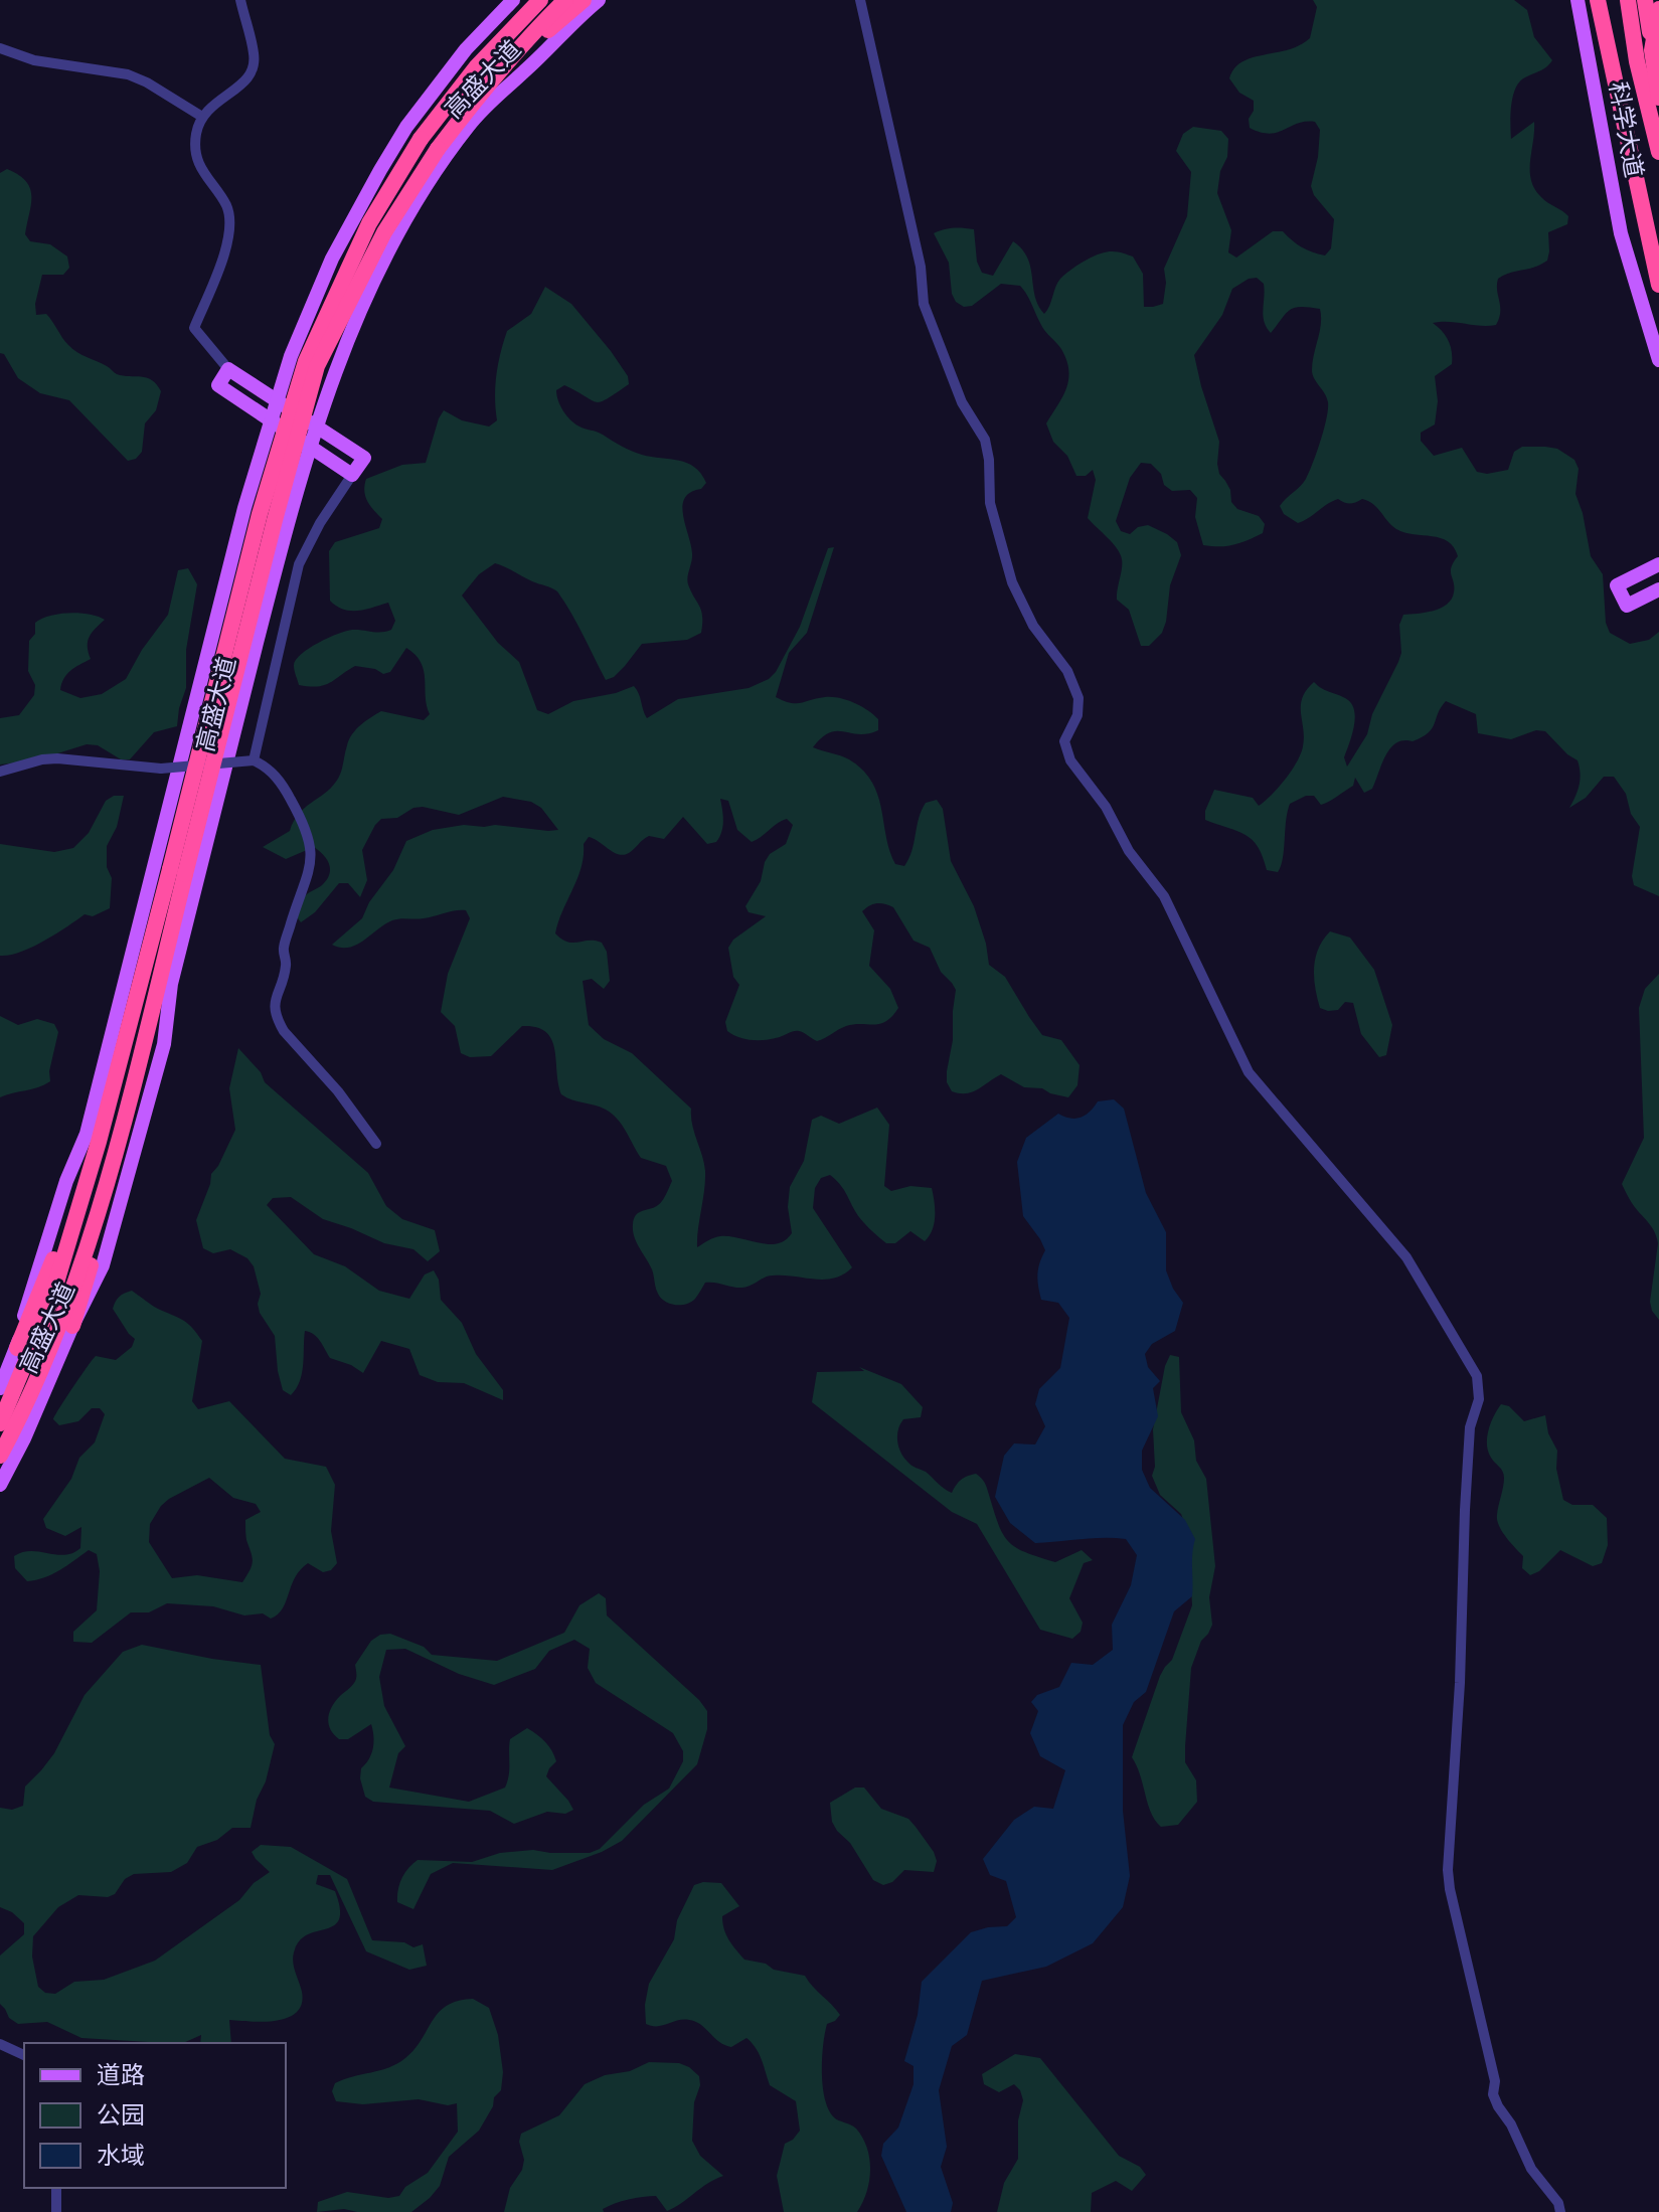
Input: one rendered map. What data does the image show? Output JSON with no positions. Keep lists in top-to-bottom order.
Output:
{
  "streets": {
    "highway": ["高盛大道", "科学大道"]
  },
  "legend": ["道路", "公园", "水域"]
}
